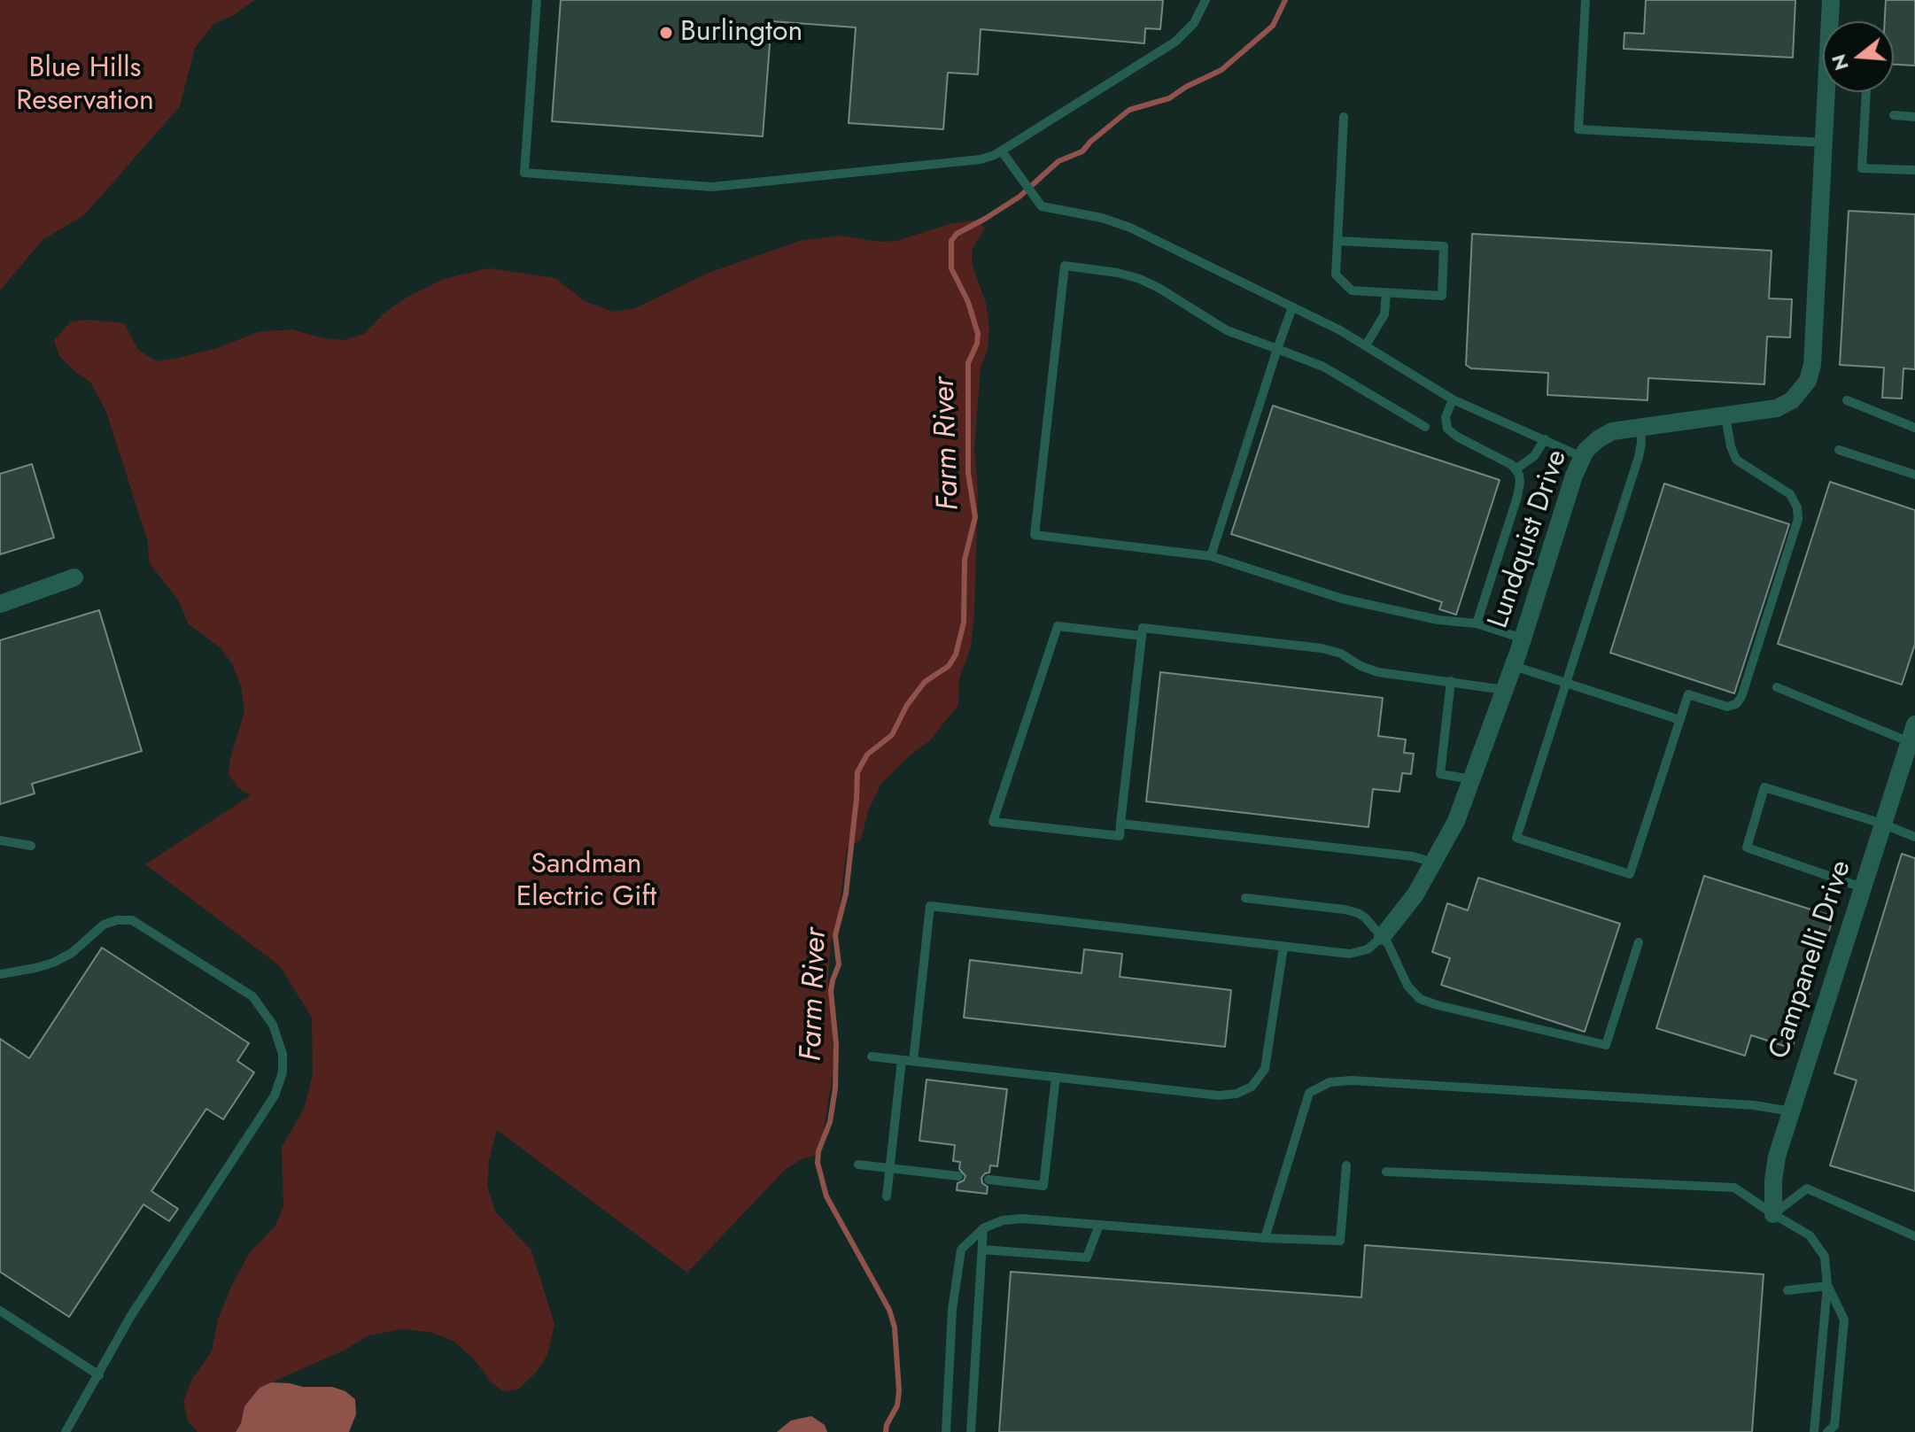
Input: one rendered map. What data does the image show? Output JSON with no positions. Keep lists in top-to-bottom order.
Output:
{
  "streets": {
    "street": ["Lundquist Drive", "Campanelli Drive"]
  },
  "water": ["Farm River"],
  "parks": ["Blue Hills Reservation", "Sandman Electric Gift"],
  "places": ["Burlington"],
  "north": "left"
}
